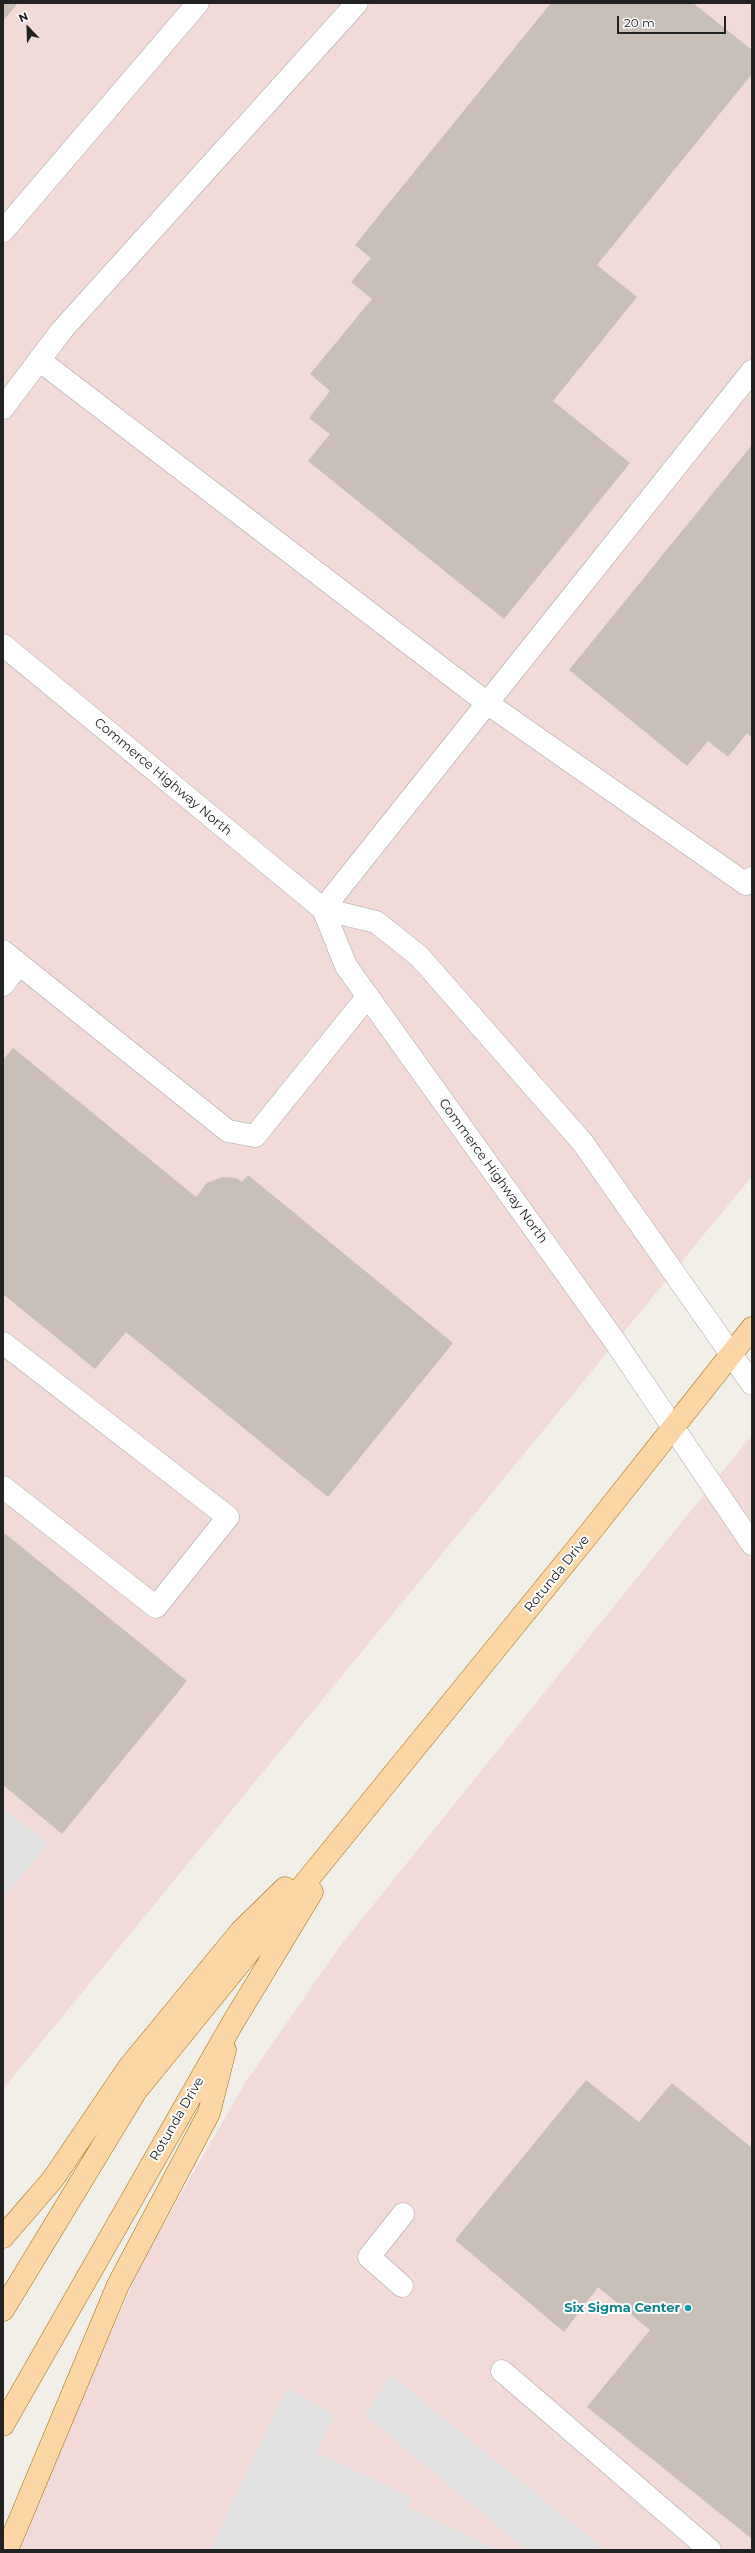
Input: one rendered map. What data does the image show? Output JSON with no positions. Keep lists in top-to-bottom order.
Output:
{
  "streets": {
    "main road": ["Rotunda Drive"],
    "street": ["Commerce Highway North"]
  },
  "crossings": [
    ["Commerce Highway North", "Rotunda Drive"]
  ],
  "places": ["Six Sigma Center"],
  "scale_bar": "20 m",
  "north": "top left"
}
